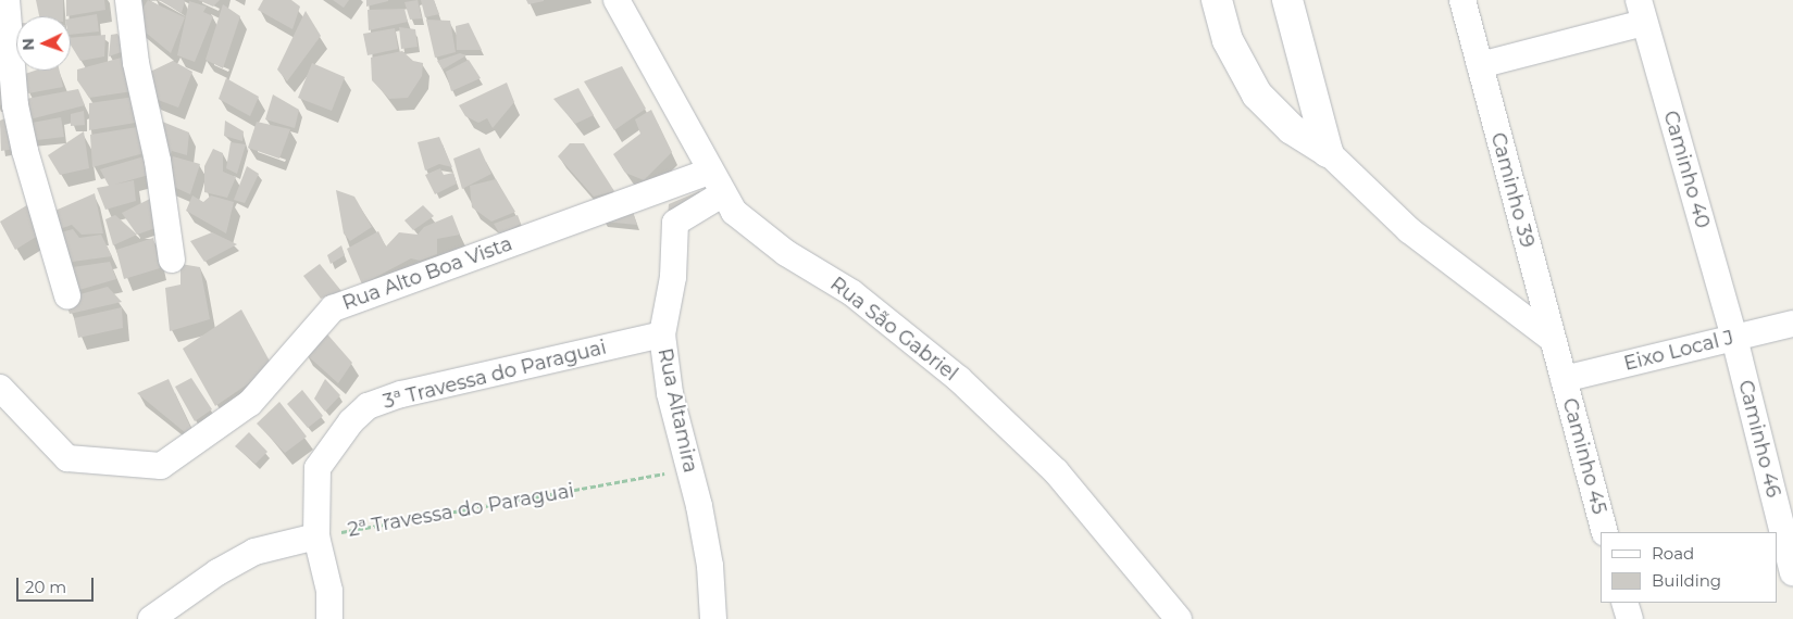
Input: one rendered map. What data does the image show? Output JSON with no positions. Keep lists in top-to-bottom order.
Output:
{
  "streets": {
    "street": [
      "Caminho 40",
      "Caminho 39",
      "Rua Alto Boa Vista",
      "Rua São Gabriel",
      "Eixo Local J",
      "3ª Travessa do Paraguai",
      "Rua Altamira",
      "Caminho 46",
      "Caminho 45"
    ],
    "path": ["2ª Travessa do Paraguai"]
  },
  "crossings": [
    ["Caminho 40", "Eixo Local J"],
    ["Caminho 40", "Caminho 46"],
    ["Caminho 39", "Eixo Local J"],
    ["Caminho 39", "Caminho 45"],
    ["Rua Alto Boa Vista", "Rua São Gabriel"],
    ["Rua São Gabriel", "Rua Altamira"],
    ["Eixo Local J", "Caminho 46"],
    ["Eixo Local J", "Caminho 45"],
    ["3ª Travessa do Paraguai", "Rua Altamira"],
    ["3ª Travessa do Paraguai", "2ª Travessa do Paraguai"],
    ["Rua Altamira", "2ª Travessa do Paraguai"]
  ],
  "legend": ["Road", "Building"],
  "scale_bar": "20 m",
  "north": "left"
}
